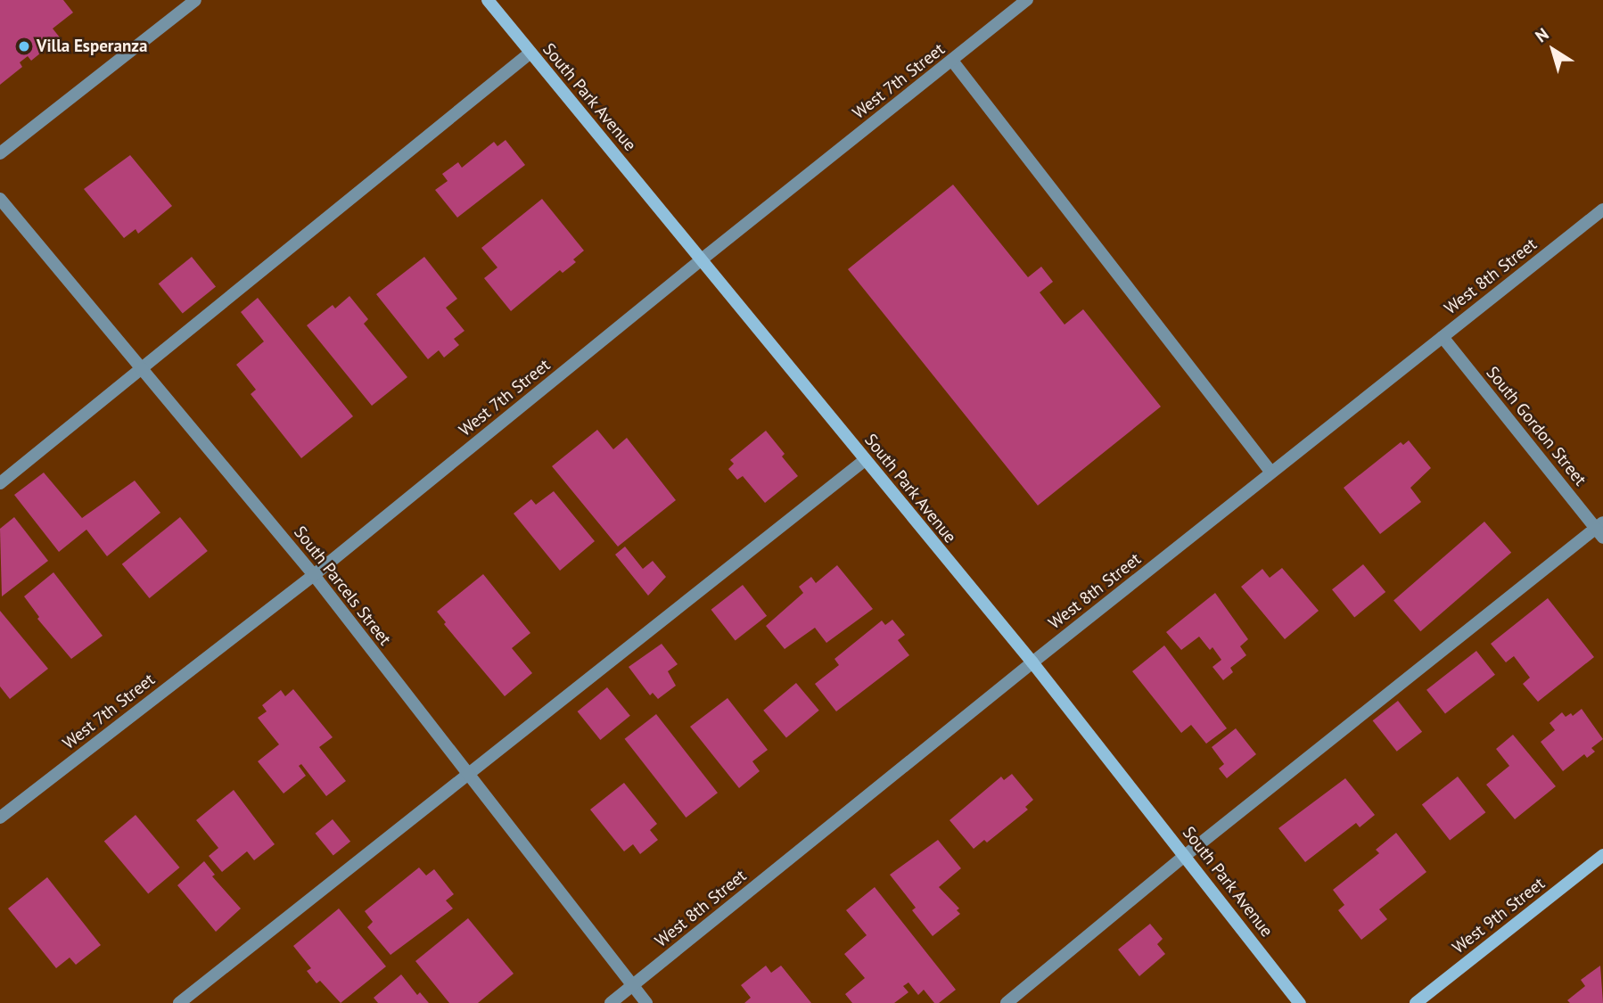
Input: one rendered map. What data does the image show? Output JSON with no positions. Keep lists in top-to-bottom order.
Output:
{
  "streets": {
    "street": [
      "West 7th Street",
      "South Park Avenue",
      "West 8th Street",
      "South Gordon Street",
      "South Parcels Street",
      "West 9th Street"
    ]
  },
  "crossings": [
    ["West 7th Street", "South Park Avenue"],
    ["West 7th Street", "South Parcels Street"],
    ["South Park Avenue", "West 8th Street"],
    ["West 8th Street", "South Gordon Street"],
    ["West 8th Street", "South Parcels Street"]
  ],
  "places": ["Villa Esperanza"],
  "north": "top left"
}
